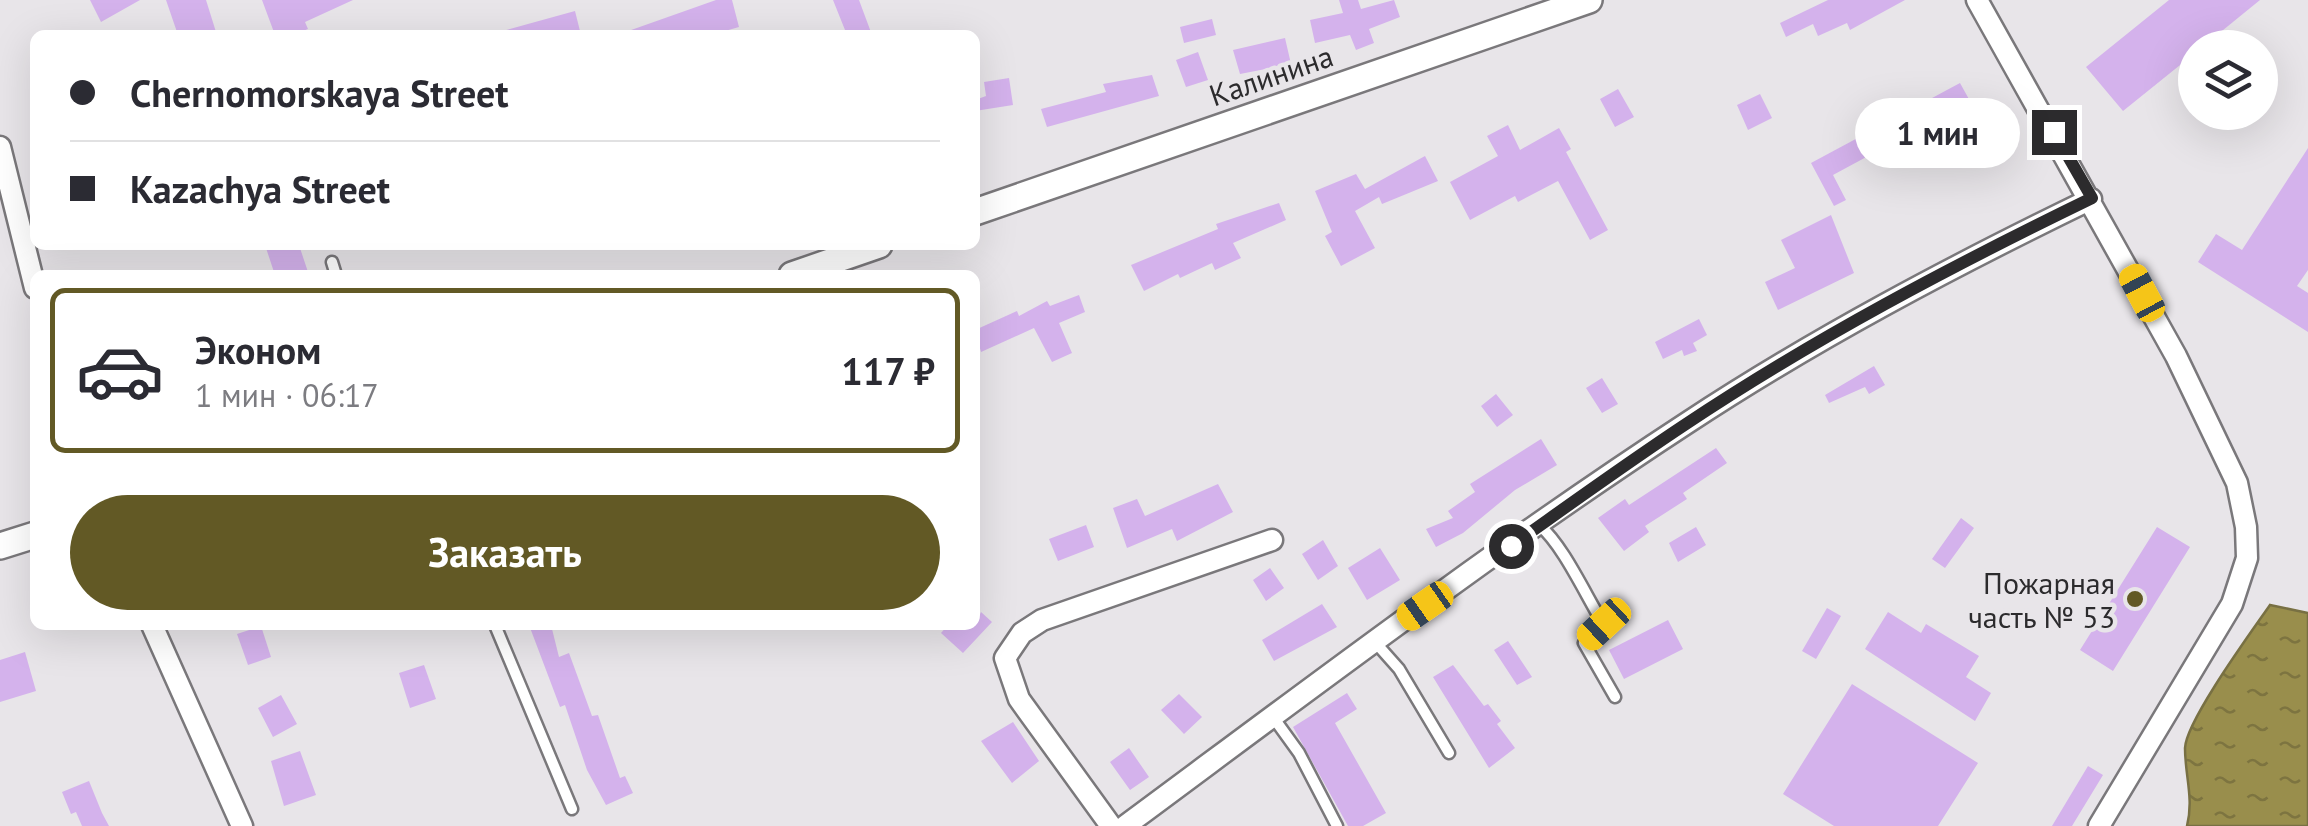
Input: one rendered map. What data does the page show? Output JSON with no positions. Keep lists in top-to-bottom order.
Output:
{
  "streets": {
    "street": ["Калинина"]
  },
  "places": ["Пожарная часть № 53"],
  "page": {
    "banner": ["Chernomorskaya Street", "Kazachya Street"],
    "bubble": "1 мин",
    "list": [
      {
        "name": "Эконом",
        "note": "1 мин · 06:17",
        "value": "117 ₽"
      }
    ],
    "buttons": "Заказать"
  }
}
